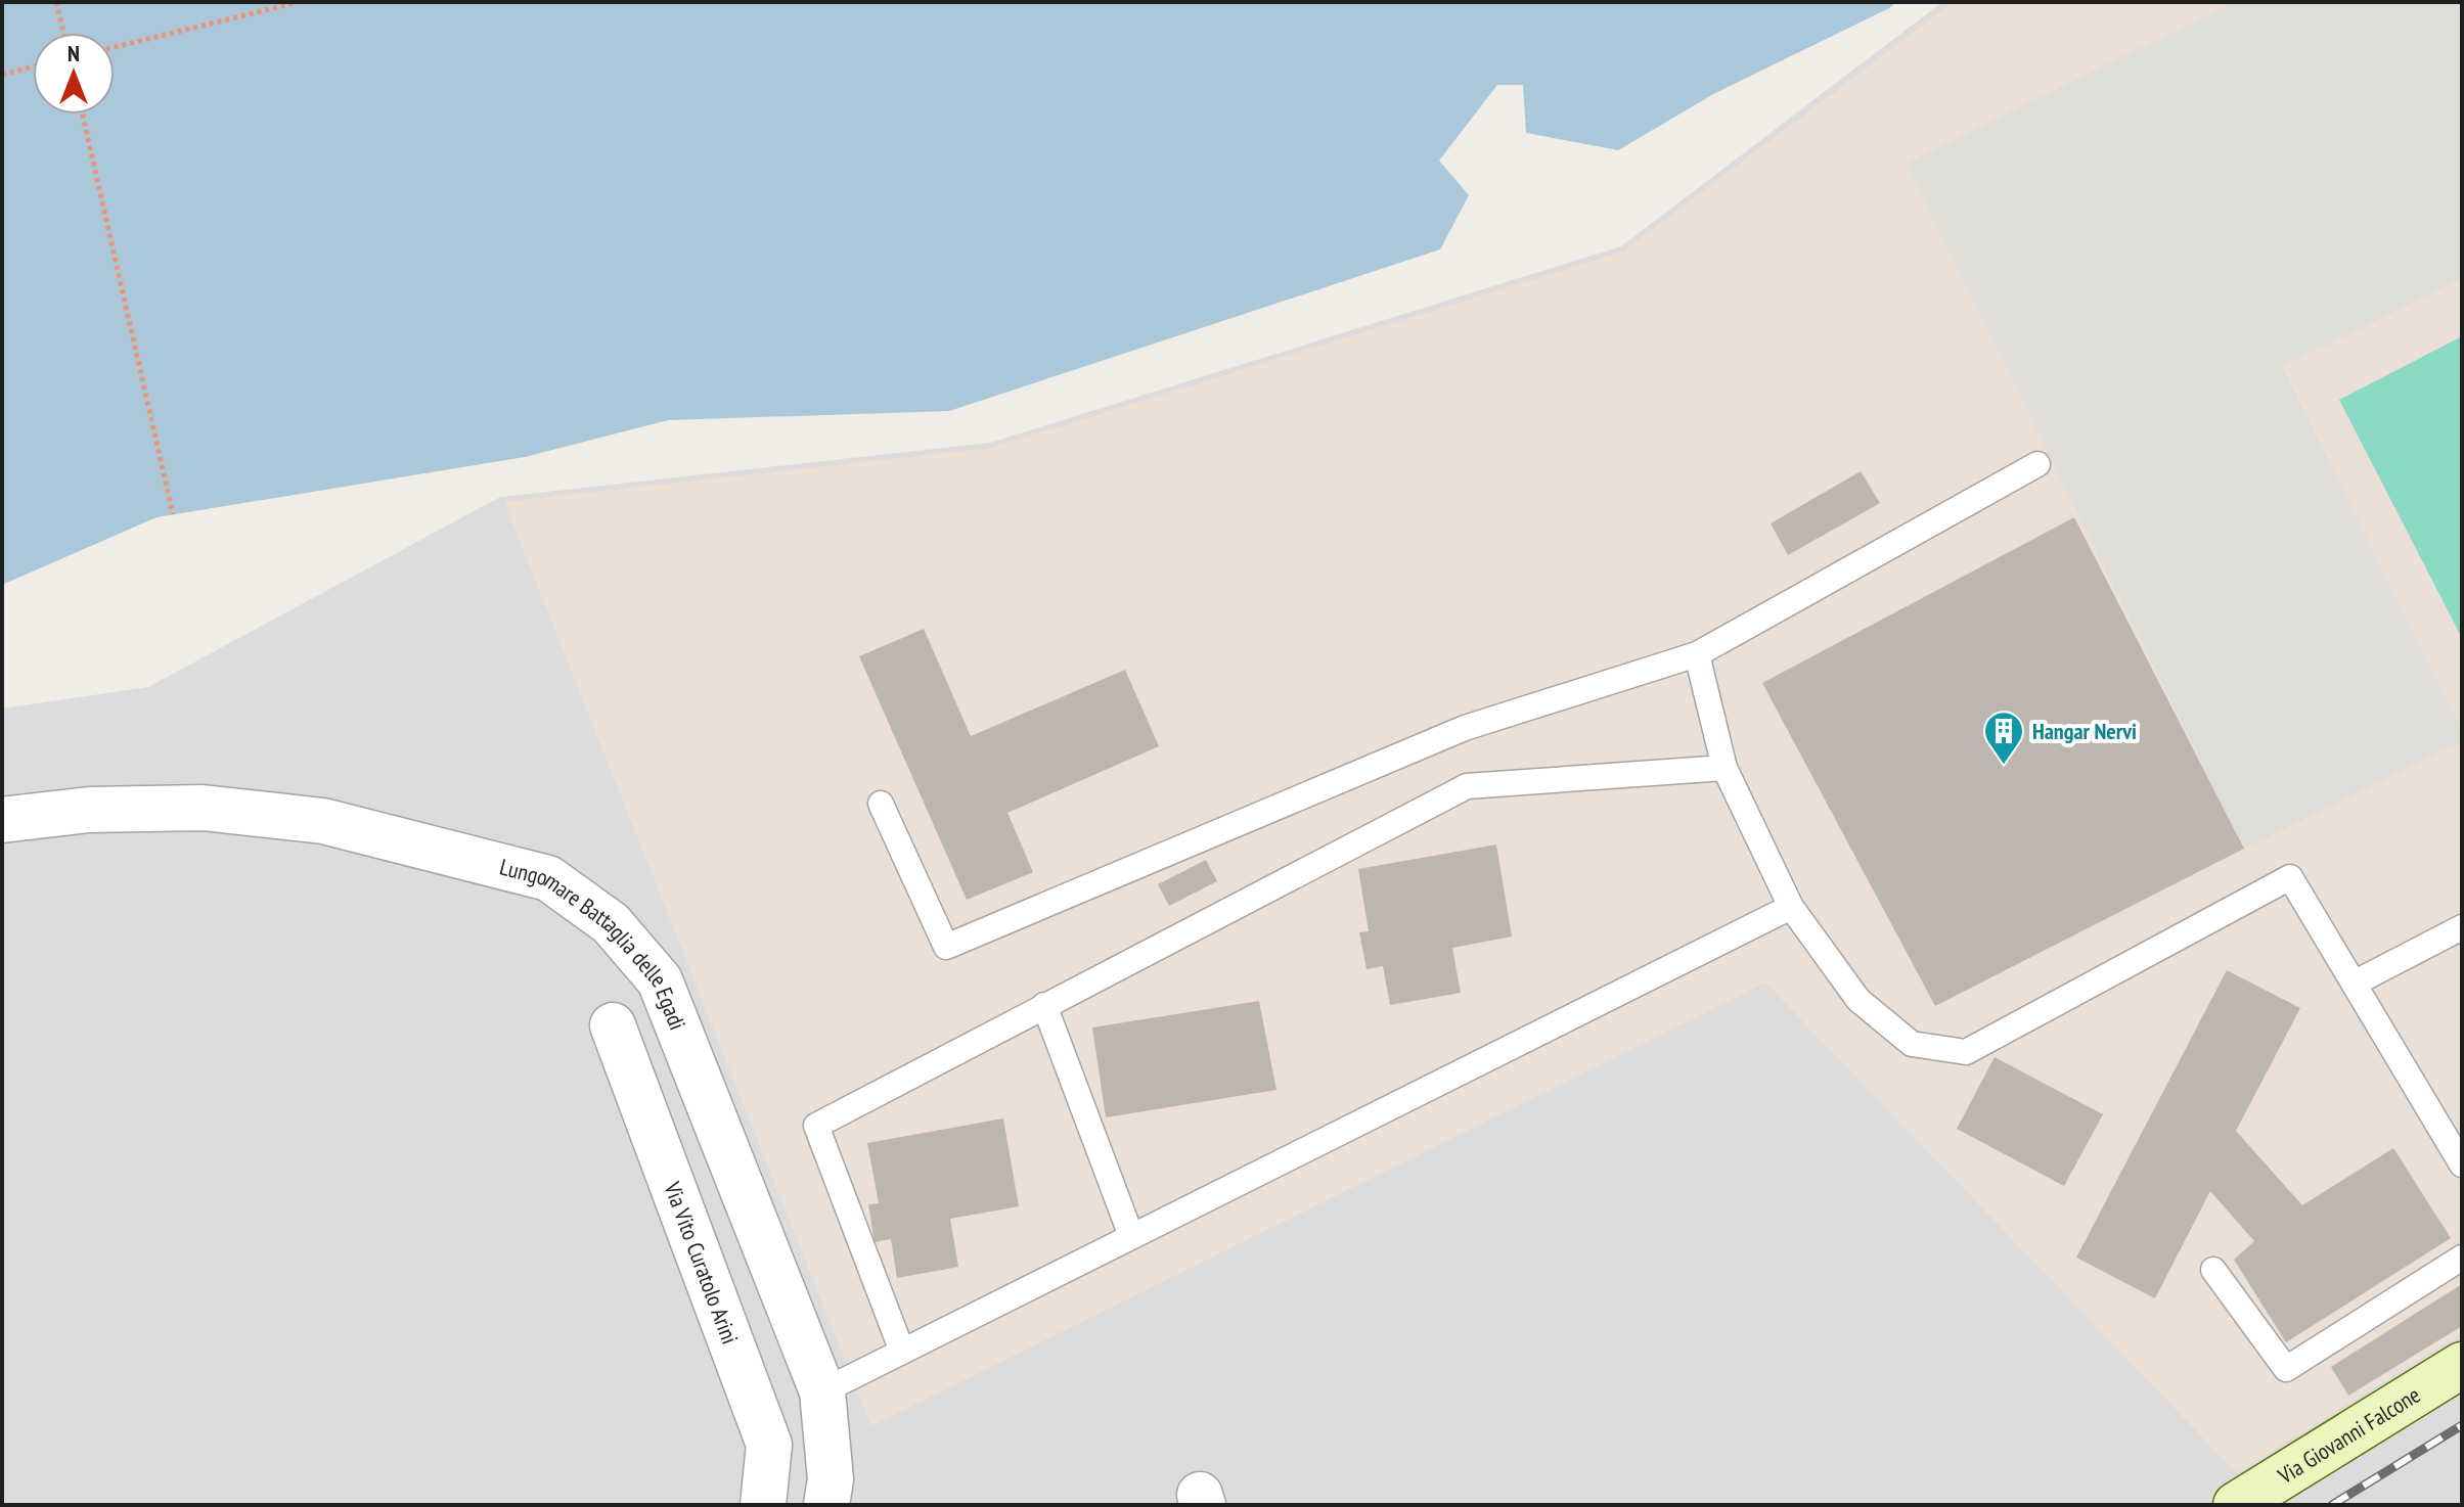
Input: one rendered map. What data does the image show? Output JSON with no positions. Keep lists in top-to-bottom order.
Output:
{
  "streets": {
    "main road": ["Via Giovanni Falcone"],
    "street": ["Lungomare Battaglia delle Egadi", "Via Vito Curatolo Arini"]
  },
  "places": {
    "building": ["Hangar Nervi"]
  },
  "north": "top"
}
